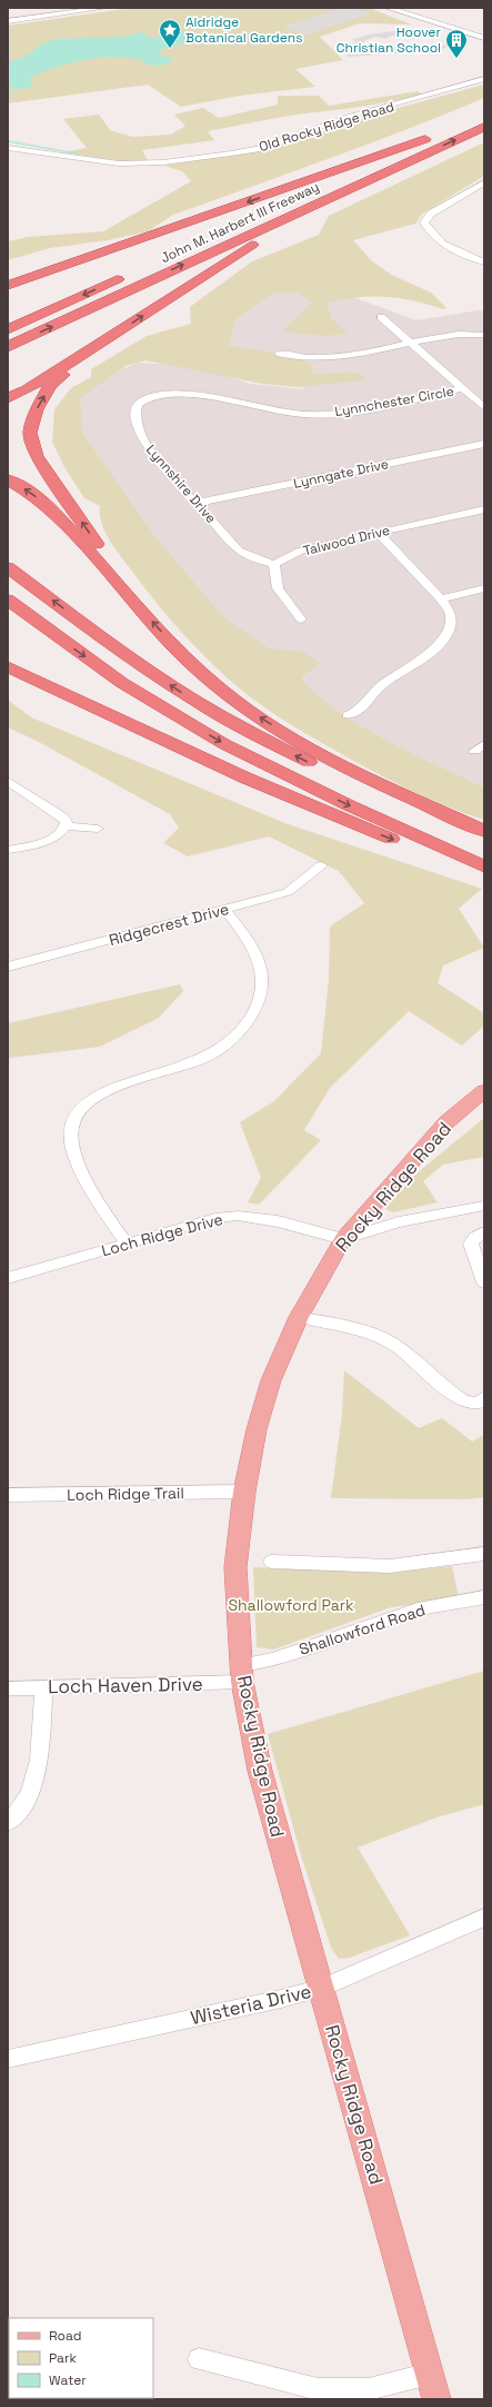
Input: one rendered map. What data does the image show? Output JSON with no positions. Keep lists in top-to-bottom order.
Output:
{
  "streets": {
    "highway": ["John M. Harbert III Freeway"],
    "main road": ["Rocky Ridge Road"],
    "street": [
      "Old Rocky Ridge Road",
      "Lynnchester Circle",
      "Lynngate Drive",
      "Lynnshire Drive",
      "Talwood Drive",
      "Ridgecrest Drive",
      "Loch Ridge Drive",
      "Loch Ridge Trail",
      "Shallowford Road",
      "Loch Haven Drive",
      "Wisteria Drive"
    ]
  },
  "crossings": [
    ["Lynnchester Circle", "Lynnshire Drive"],
    ["Lynngate Drive", "Lynnshire Drive"],
    ["Lynnshire Drive", "Talwood Drive"],
    ["Rocky Ridge Road", "Loch Ridge Drive"],
    ["Rocky Ridge Road", "Loch Ridge Trail"],
    ["Rocky Ridge Road", "Shallowford Road"],
    ["Rocky Ridge Road", "Loch Haven Drive"],
    ["Rocky Ridge Road", "Wisteria Drive"],
    ["Shallowford Road", "Loch Haven Drive"]
  ],
  "parks": ["Shallowford Park"],
  "places": {
    "place": ["Aldridge Botanical Gardens"],
    "building": ["Hoover Christian School"]
  },
  "legend": ["Road", "Park", "Water"]
}
